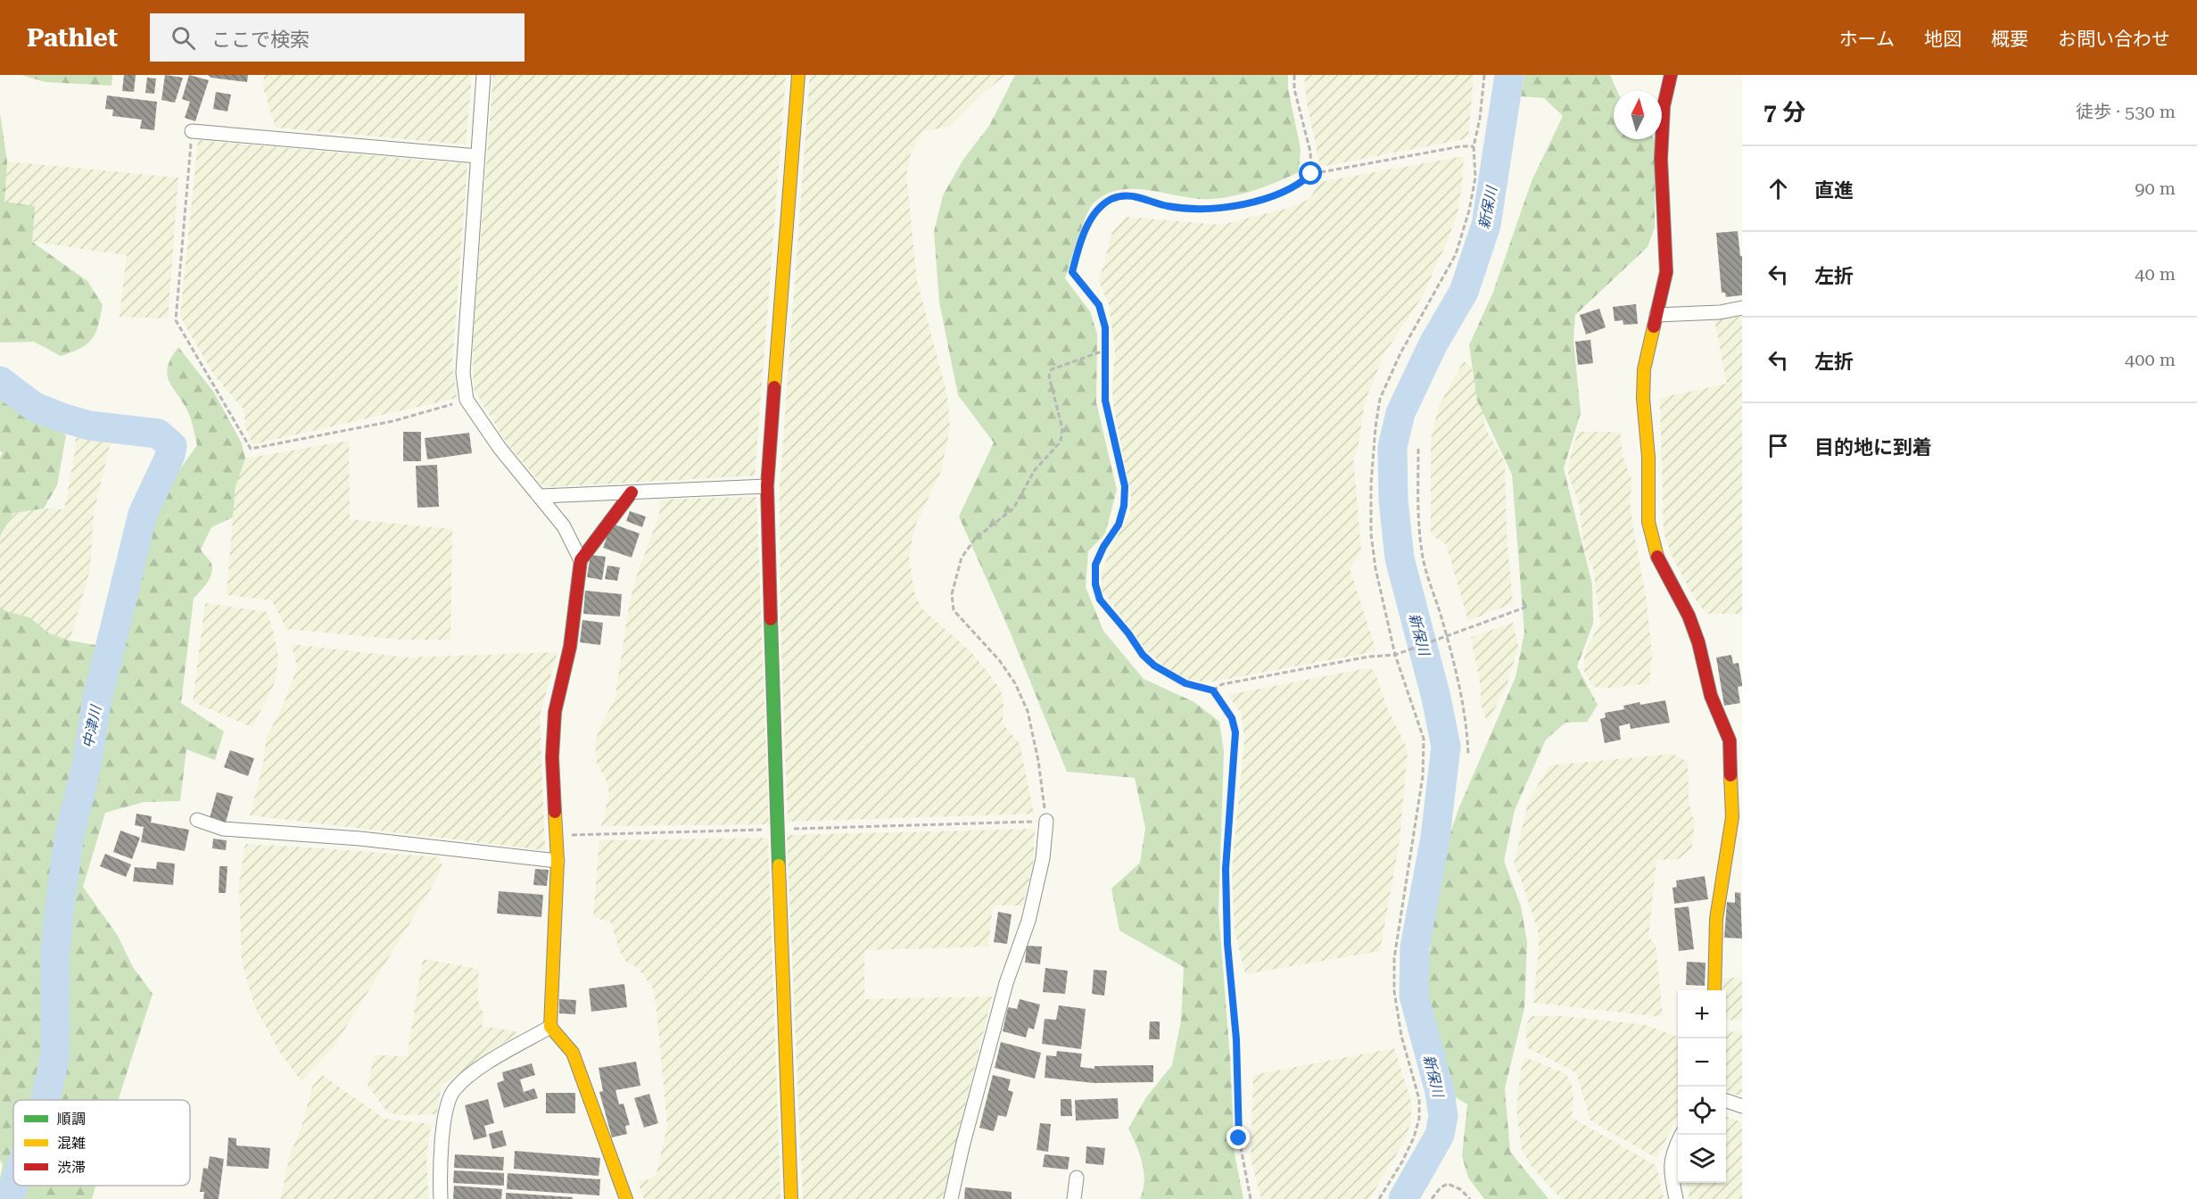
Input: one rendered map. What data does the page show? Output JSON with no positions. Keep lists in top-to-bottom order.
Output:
{
  "water": ["新保川", "中津川"],
  "legend": ["順調", "混雑", "渋滞"],
  "north": "top",
  "page": {
    "header": "Pathlet",
    "search": "ここで検索",
    "nav": [
      "ホーム",
      "地図",
      "概要",
      "お問い合わせ"
    ],
    "heading": ["7 分", "徒歩 · 530 m"],
    "list": [
      ["直進", "90 m"],
      ["左折", "40 m"],
      ["左折", "400 m"],
      "目的地に到着"
    ],
    "map_buttons": ["+", "−"]
  }
}
